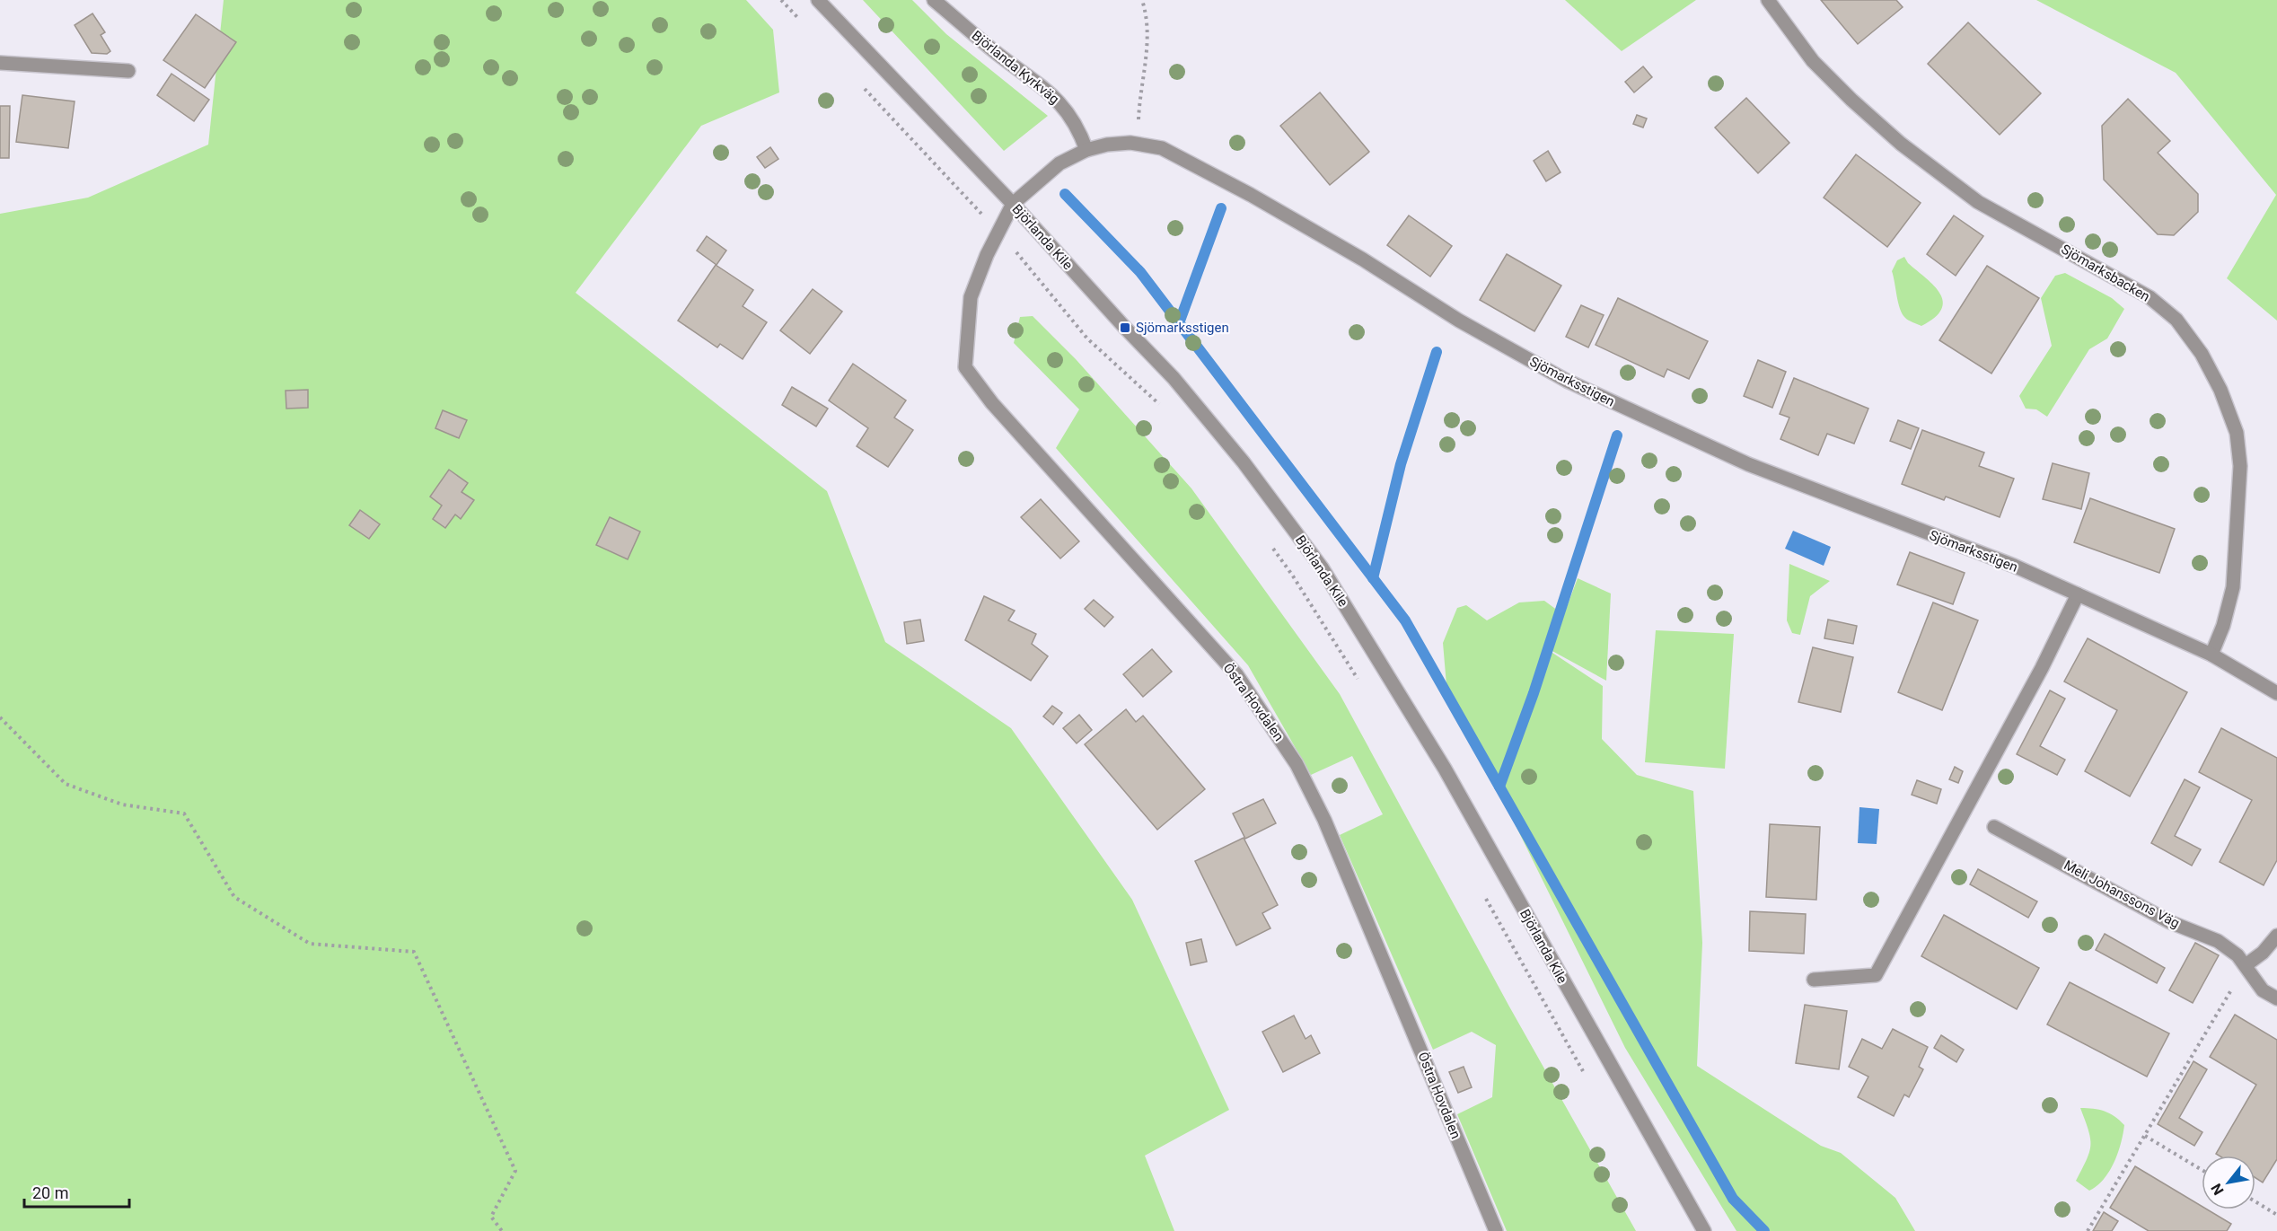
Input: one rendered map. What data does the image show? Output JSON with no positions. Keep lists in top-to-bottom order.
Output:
{
  "streets": {
    "street": [
      "Björlanda Kyrkväg",
      "Björlanda Kile",
      "Sjömarksbacken",
      "Sjömarksstigen",
      "Östra Hovdalen",
      "Meli Johanssons Väg"
    ]
  },
  "crossings": [
    ["Björlanda Kyrkväg", "Sjömarksstigen"],
    ["Björlanda Kile", "Östra Hovdalen"],
    ["Sjömarksbacken", "Sjömarksstigen"]
  ],
  "places": {
    "transit": ["Sjömarksstigen"]
  },
  "scale_bar": "20 m",
  "north": "bottom left"
}
